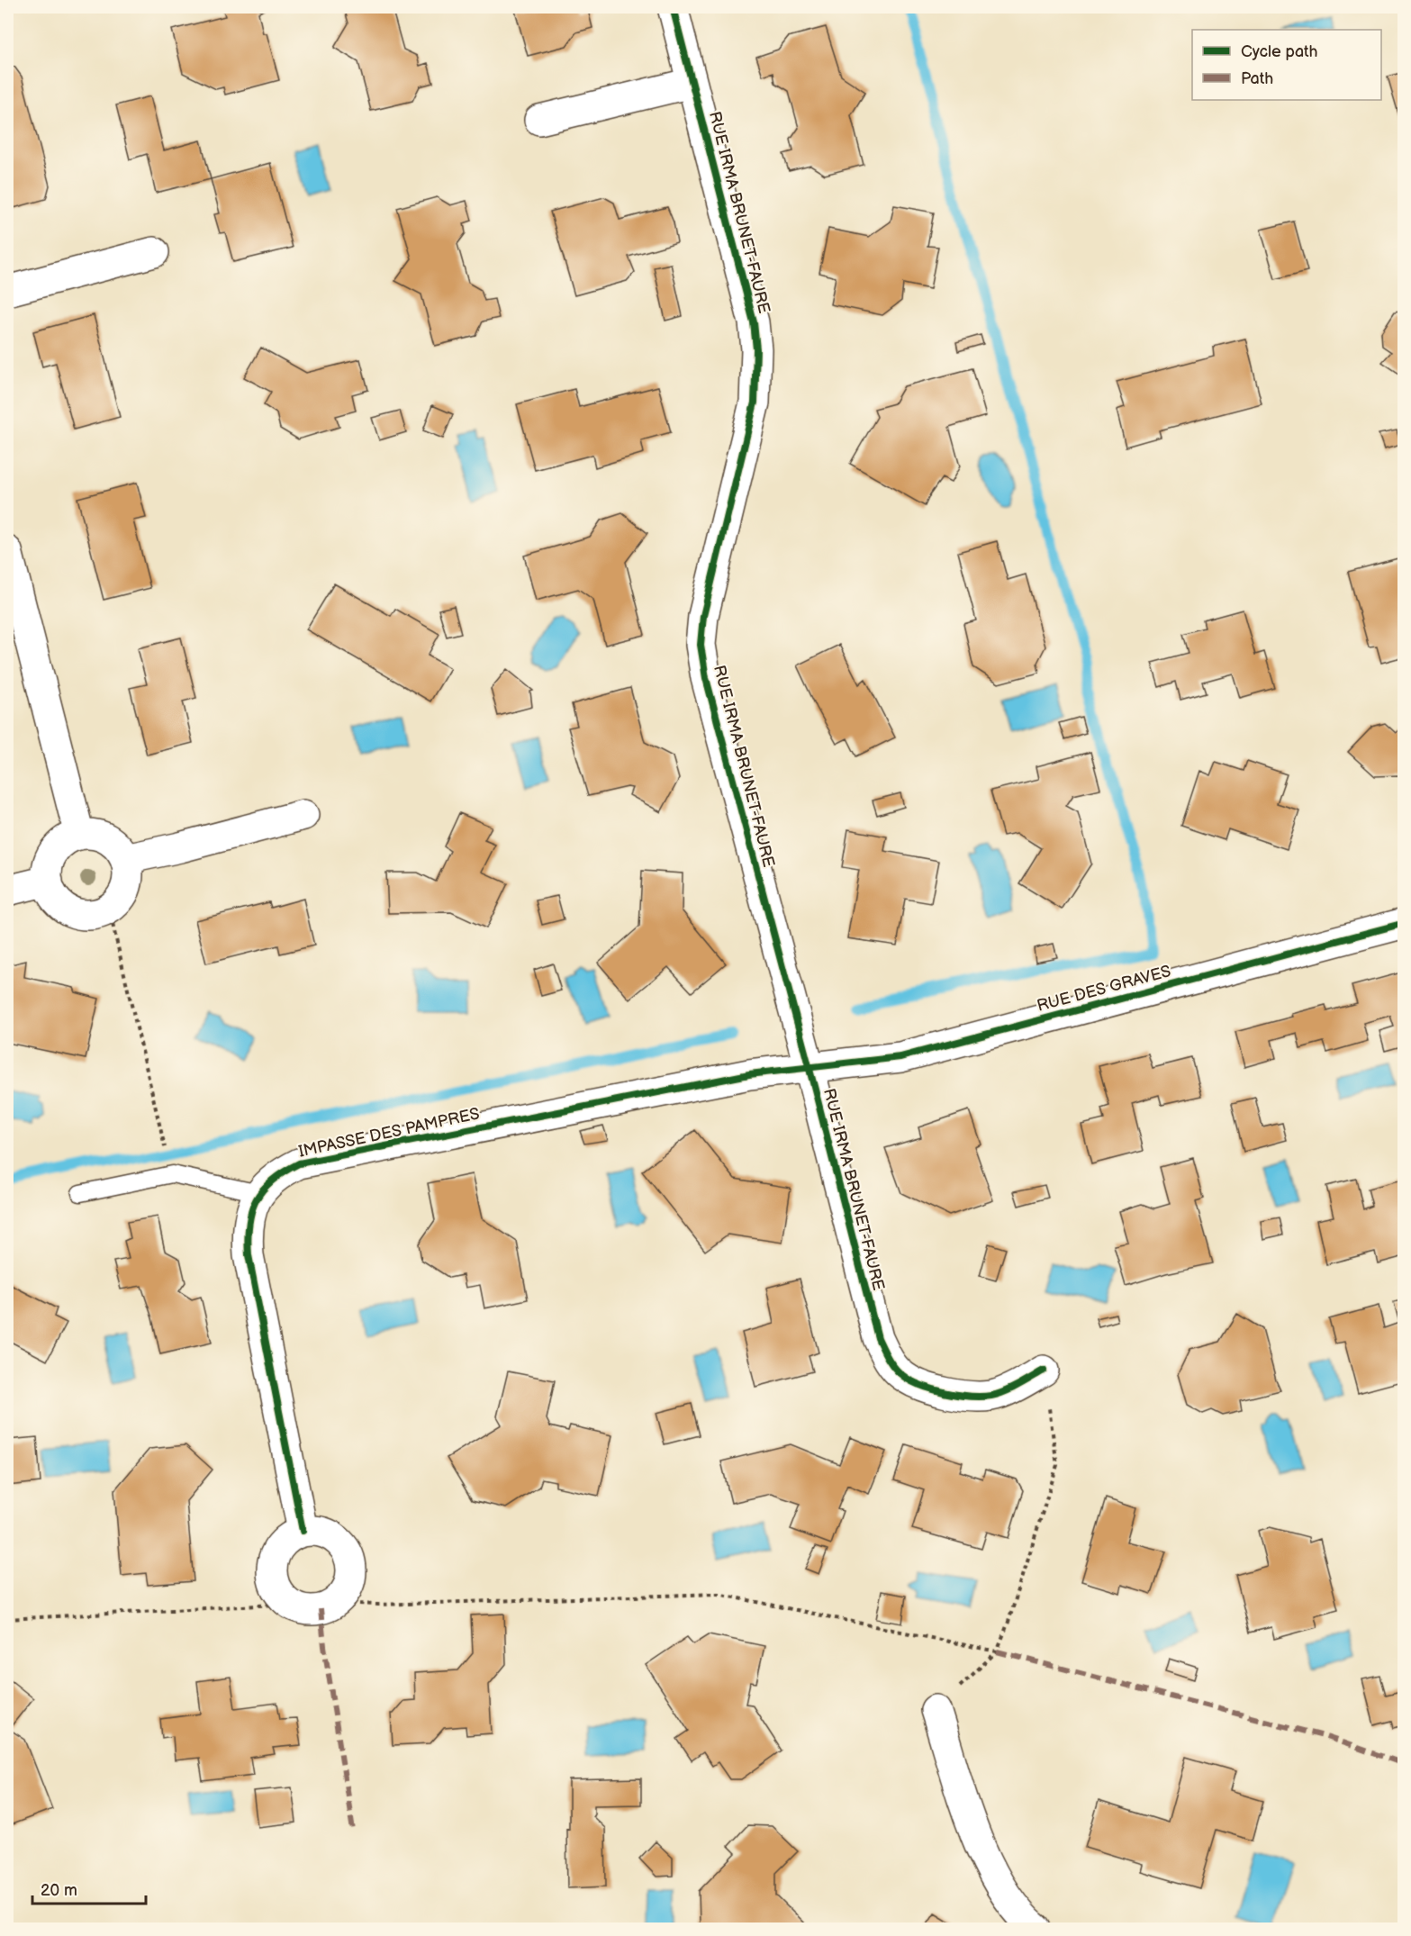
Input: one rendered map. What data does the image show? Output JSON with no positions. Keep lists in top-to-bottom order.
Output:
{
  "streets": {
    "street": ["RUE IRMA BRUNET-FAURE", "RUE DES GRAVES", "IMPASSE DES PAMPRES"]
  },
  "crossings": [
    ["RUE IRMA BRUNET-FAURE", "RUE DES GRAVES"],
    ["RUE IRMA BRUNET-FAURE", "IMPASSE DES PAMPRES"],
    ["RUE DES GRAVES", "IMPASSE DES PAMPRES"]
  ],
  "legend": ["Cycle path", "Path"],
  "scale_bar": "20 m"
}
